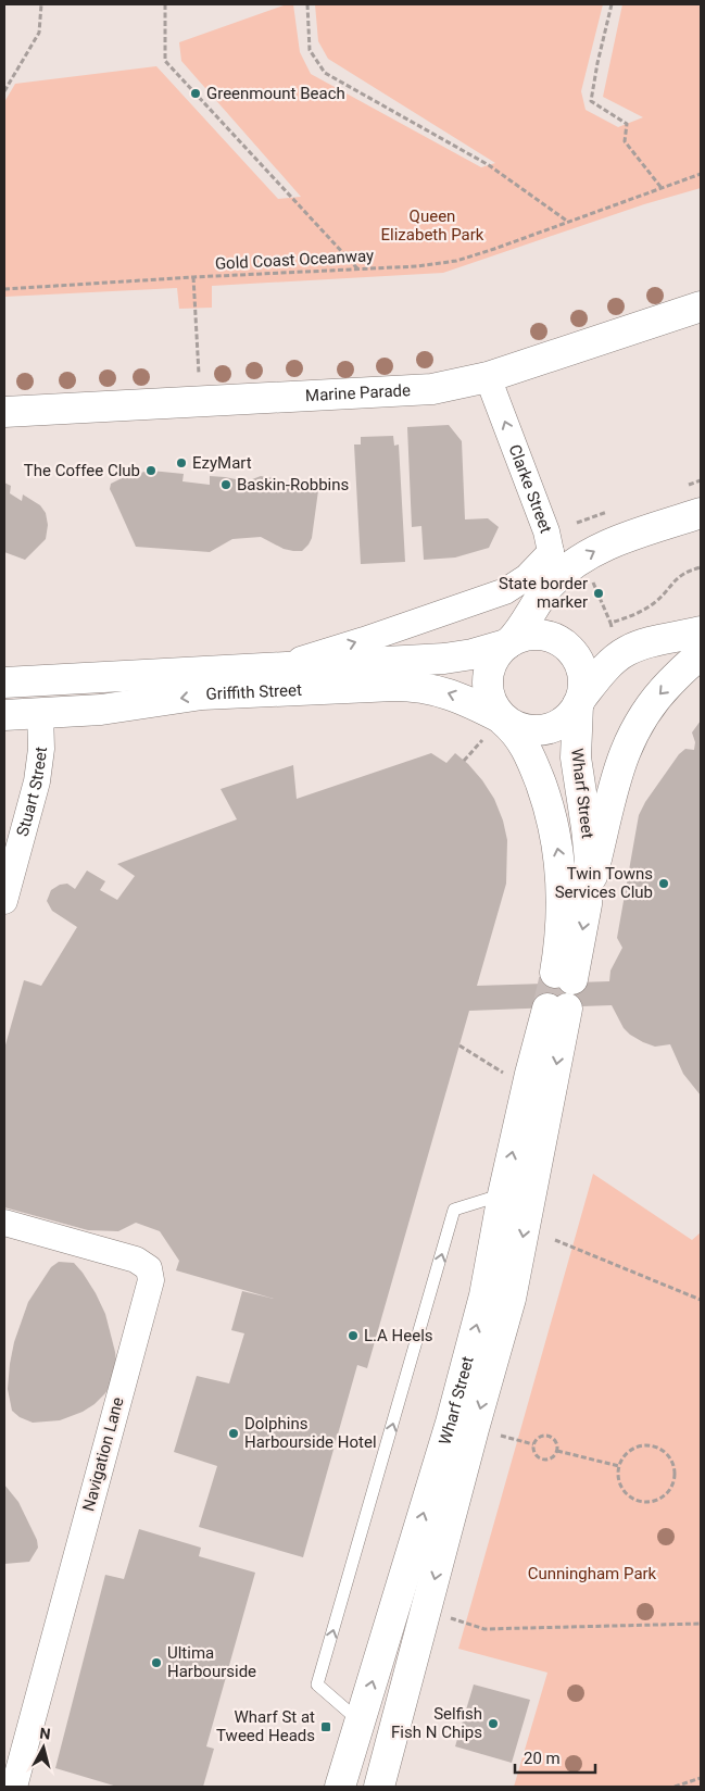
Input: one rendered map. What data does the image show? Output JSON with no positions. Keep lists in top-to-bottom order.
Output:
{
  "streets": {
    "main road": ["Marine Parade", "Griffith Street", "Wharf Street"],
    "street": ["Clarke Street", "Stuart Street", "Navigation Lane"],
    "path": ["Gold Coast Oceanway"]
  },
  "crossings": [
    ["Marine Parade", "Clarke Street"],
    ["Clarke Street", "Griffith Street"],
    ["Griffith Street", "Stuart Street"],
    ["Griffith Street", "Wharf Street"]
  ],
  "one_way": ["Clarke Street"],
  "parks": ["Queen Elizabeth Park", "Cunningham Park"],
  "places": {
    "other": [
      "Greenmount Beach",
      "EzyMart",
      "The Coffee Club",
      "Baskin-Robbins",
      "State border marker",
      "Twin Towns Services Club",
      "L.A Heels",
      "Dolphins Harbourside Hotel",
      "Ultima Harbourside",
      "Selfish Fish N Chips"
    ],
    "transit": ["Wharf St at Tweed Heads"]
  },
  "scale_bar": "20 m",
  "north": "top"
}
